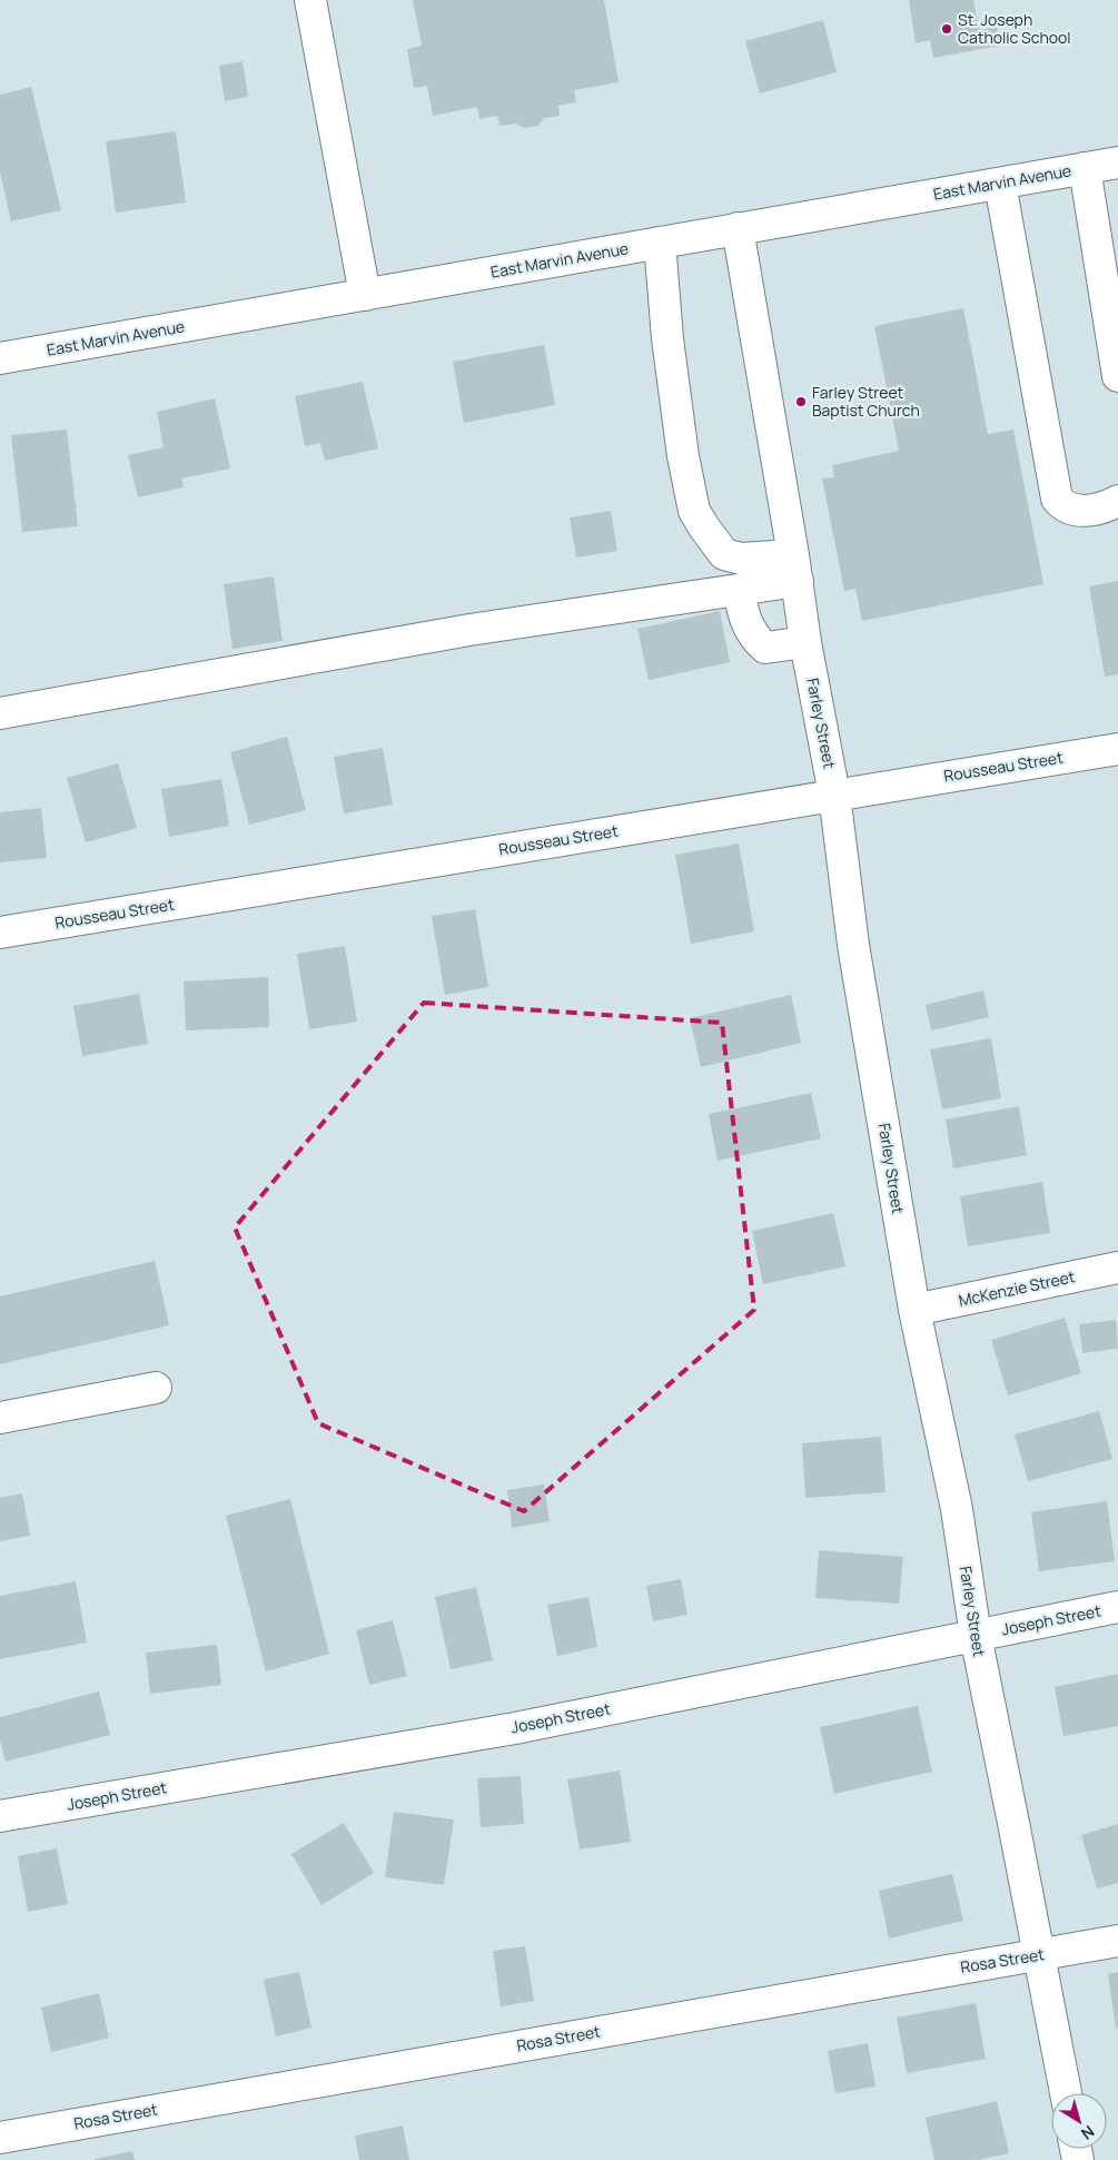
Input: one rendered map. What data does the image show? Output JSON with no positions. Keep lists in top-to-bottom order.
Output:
{
  "streets": {
    "street": [
      "East Marvin Avenue",
      "Farley Street",
      "Rousseau Street",
      "McKenzie Street",
      "Joseph Street",
      "Rosa Street"
    ]
  },
  "crossings": [
    ["East Marvin Avenue", "Farley Street"],
    ["Farley Street", "Rousseau Street"],
    ["Farley Street", "McKenzie Street"],
    ["Farley Street", "Joseph Street"],
    ["Farley Street", "Rosa Street"]
  ],
  "places": ["St. Joseph Catholic School", "Farley Street Baptist Church"],
  "north": "bottom right"
}
